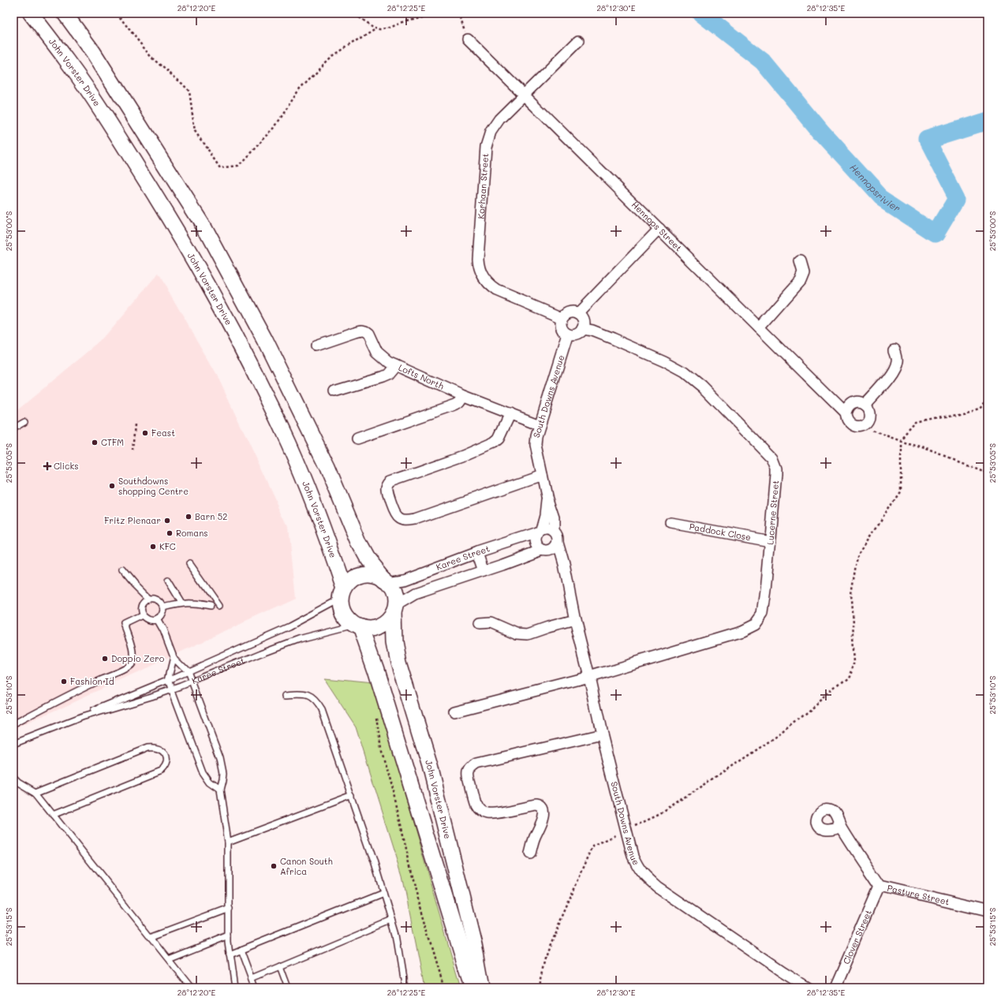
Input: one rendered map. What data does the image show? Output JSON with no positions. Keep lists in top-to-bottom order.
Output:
{
  "streets": {
    "street": [
      "John Vorster Drive",
      "Korhaan Street",
      "Hennops Street",
      "Lofts North",
      "South Downs Avenue",
      "Lucerne Street",
      "Paddock Close",
      "Karee Street",
      "Pasture Street",
      "Clover Street"
    ]
  },
  "crossings": [
    ["John Vorster Drive", "Karee Street"],
    ["Korhaan Street", "Hennops Street"],
    ["Korhaan Street", "South Downs Avenue"],
    ["Korhaan Street", "Lucerne Street"],
    ["Lofts North", "South Downs Avenue"],
    ["South Downs Avenue", "Lucerne Street"],
    ["South Downs Avenue", "Karee Street"],
    ["Lucerne Street", "Paddock Close"],
    ["Pasture Street", "Clover Street"]
  ],
  "water": ["Hennopsrivier"],
  "places": {
    "other": [
      "Feast",
      "CTFM",
      "Southdowns shopping Centre",
      "Barn 52",
      "Fritz Pienaar",
      "Romans",
      "KFC",
      "Doppio Zero",
      "Fashion Id",
      "Canon South Africa"
    ],
    "health": ["Clicks"]
  },
  "coordinates": [
    "28°12'20\"E",
    "28°12'25\"E",
    "28°12'30\"E",
    "28°12'35\"E",
    "25°53'00\"S",
    "25°53'05\"S",
    "25°53'10\"S",
    "25°53'15\"S"
  ]
}
